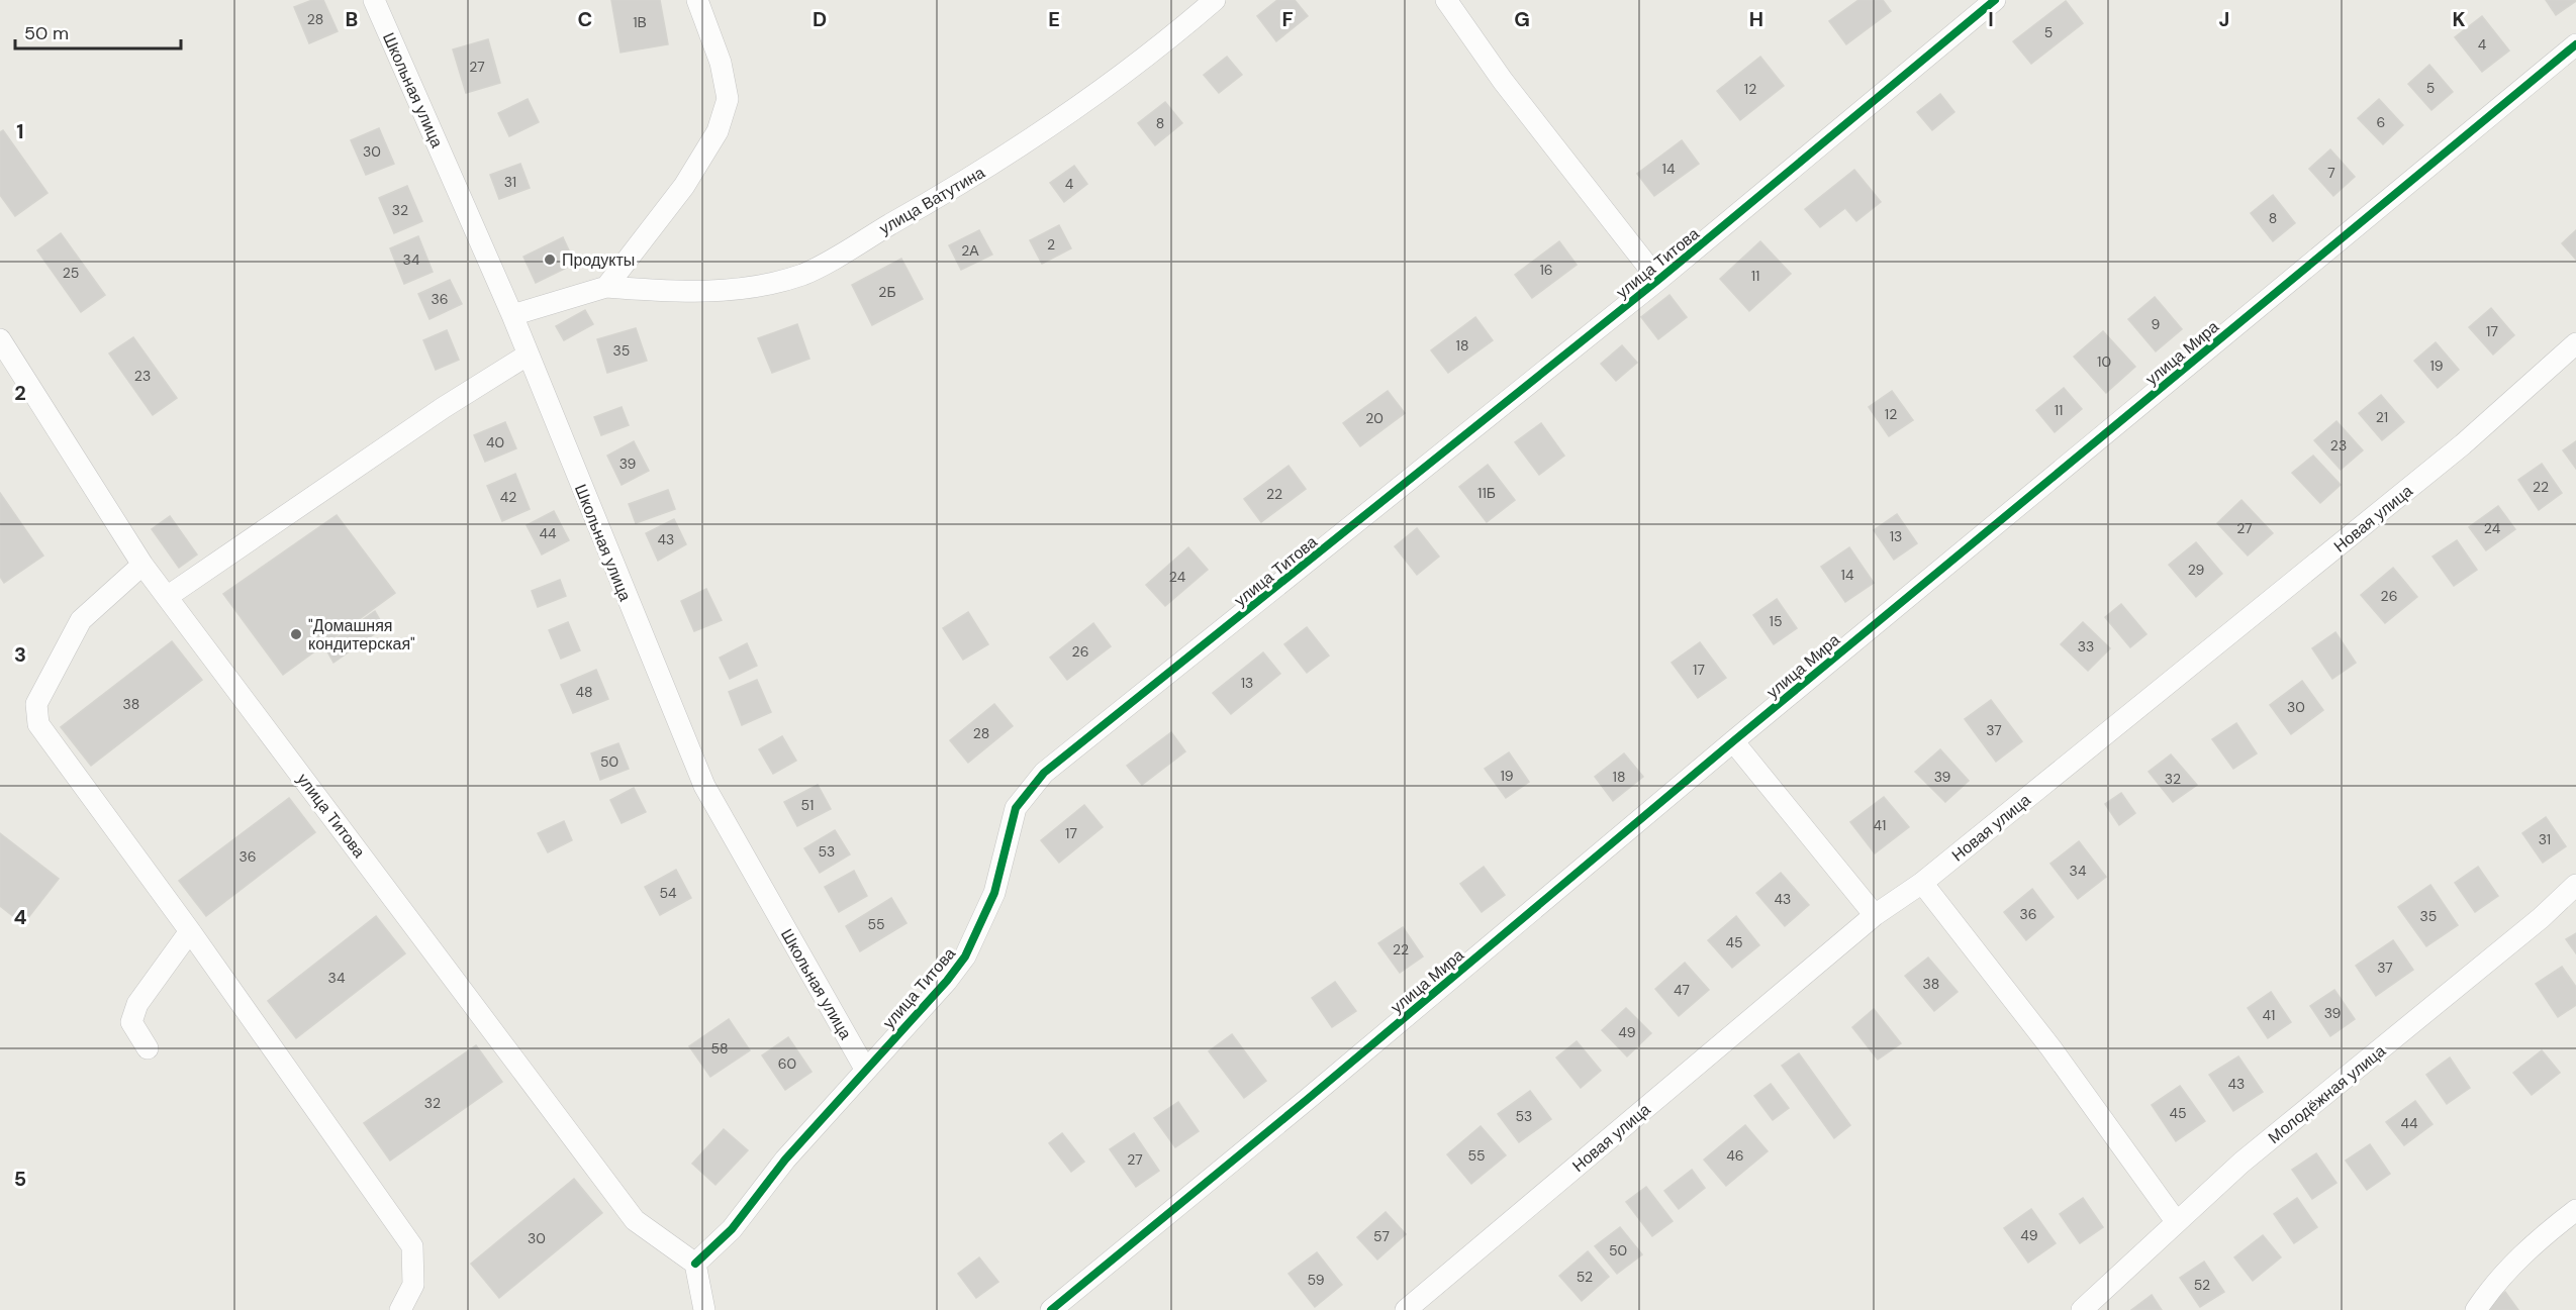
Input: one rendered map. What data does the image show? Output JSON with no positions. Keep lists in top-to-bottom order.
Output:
{
  "streets": {
    "street": [
      "Школьная улица",
      "улица Ватутина",
      "улица Титова",
      "улица Мира",
      "Новая улица",
      "Молодёжная улица"
    ]
  },
  "crossings": [
    ["Школьная улица", "улица Ватутина"],
    ["Школьная улица", "улица Титова"]
  ],
  "places": ["Продукты", "\"Домашняя кондитерская\""],
  "house_numbers": [
    "28",
    "1В",
    "5",
    "4",
    "27",
    "5",
    "12",
    "6",
    "8",
    "30",
    "14",
    "7",
    "31",
    "4",
    "32",
    "8",
    "2",
    "2А",
    "34",
    "16",
    "25",
    "11",
    "2Б",
    "36",
    "9",
    "17",
    "18",
    "35",
    "10",
    "19",
    "23",
    "11",
    "12",
    "21",
    "20",
    "40",
    "23",
    "39",
    "22",
    "11Б",
    "22",
    "42",
    "27",
    "24",
    "44",
    "13",
    "43",
    "29",
    "14",
    "24",
    "26",
    "15",
    "33",
    "26",
    "17",
    "13",
    "48",
    "38",
    "30",
    "37",
    "28",
    "50",
    "19",
    "18",
    "39",
    "32",
    "51",
    "41",
    "17",
    "31",
    "53",
    "36",
    "34",
    "54",
    "43",
    "36",
    "35",
    "55",
    "45",
    "22",
    "37",
    "34",
    "38",
    "47",
    "39",
    "41",
    "49",
    "58",
    "60",
    "43",
    "32",
    "45",
    "53",
    "44",
    "55",
    "46",
    "27",
    "49",
    "57",
    "30",
    "50",
    "52",
    "59",
    "52"
  ],
  "scale_bar": "50 m",
  "grid": {
    "columns": [
      "B",
      "C",
      "D",
      "E",
      "F",
      "G",
      "H",
      "I",
      "J",
      "K"
    ],
    "rows": [
      "1",
      "2",
      "3",
      "4",
      "5"
    ]
  }
}
